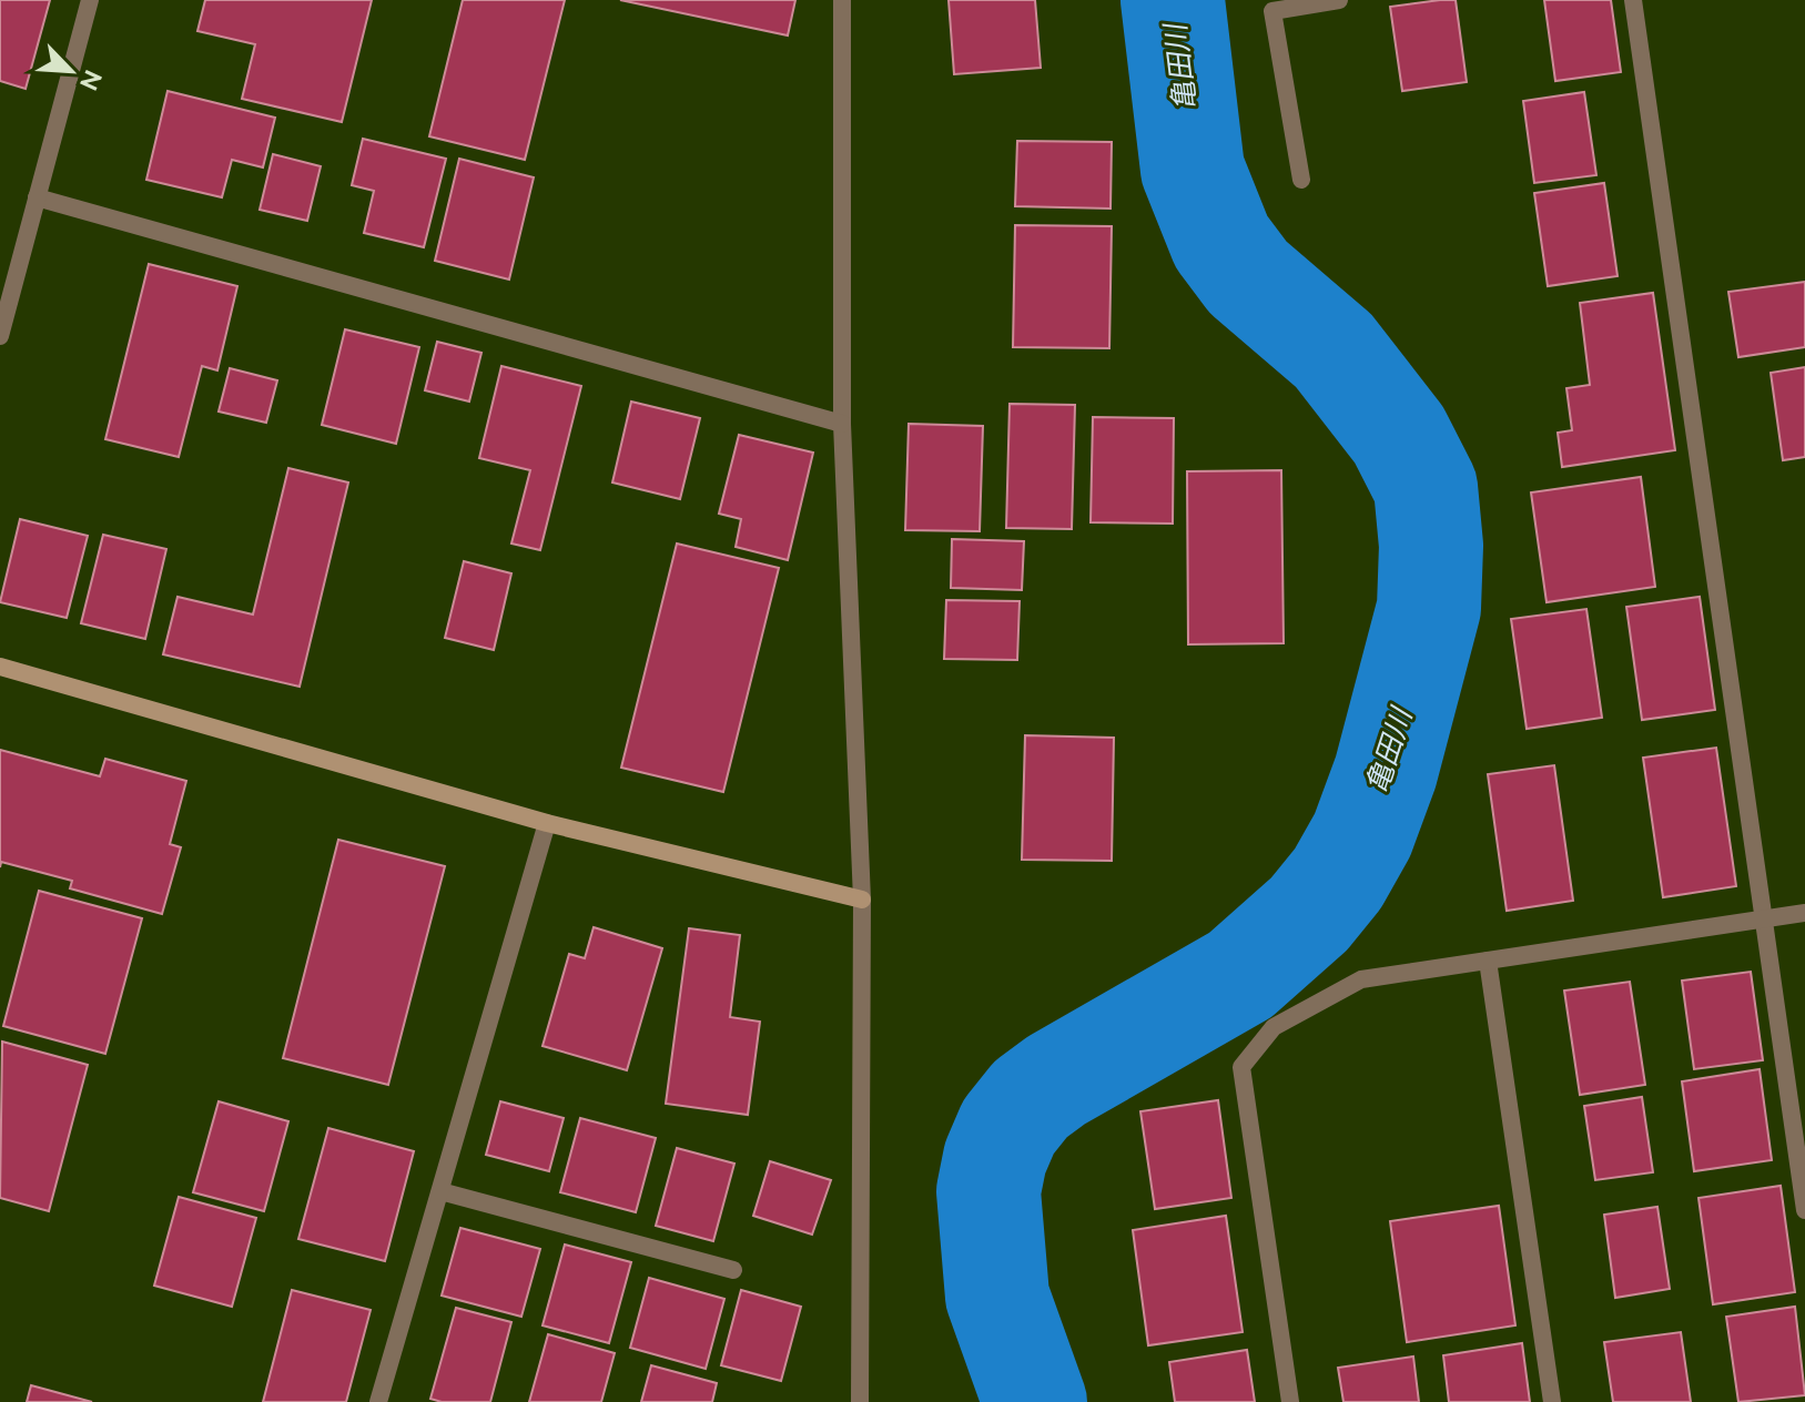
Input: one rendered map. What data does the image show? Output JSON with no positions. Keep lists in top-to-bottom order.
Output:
{
  "water": ["亀田川"],
  "north": "bottom right"
}
